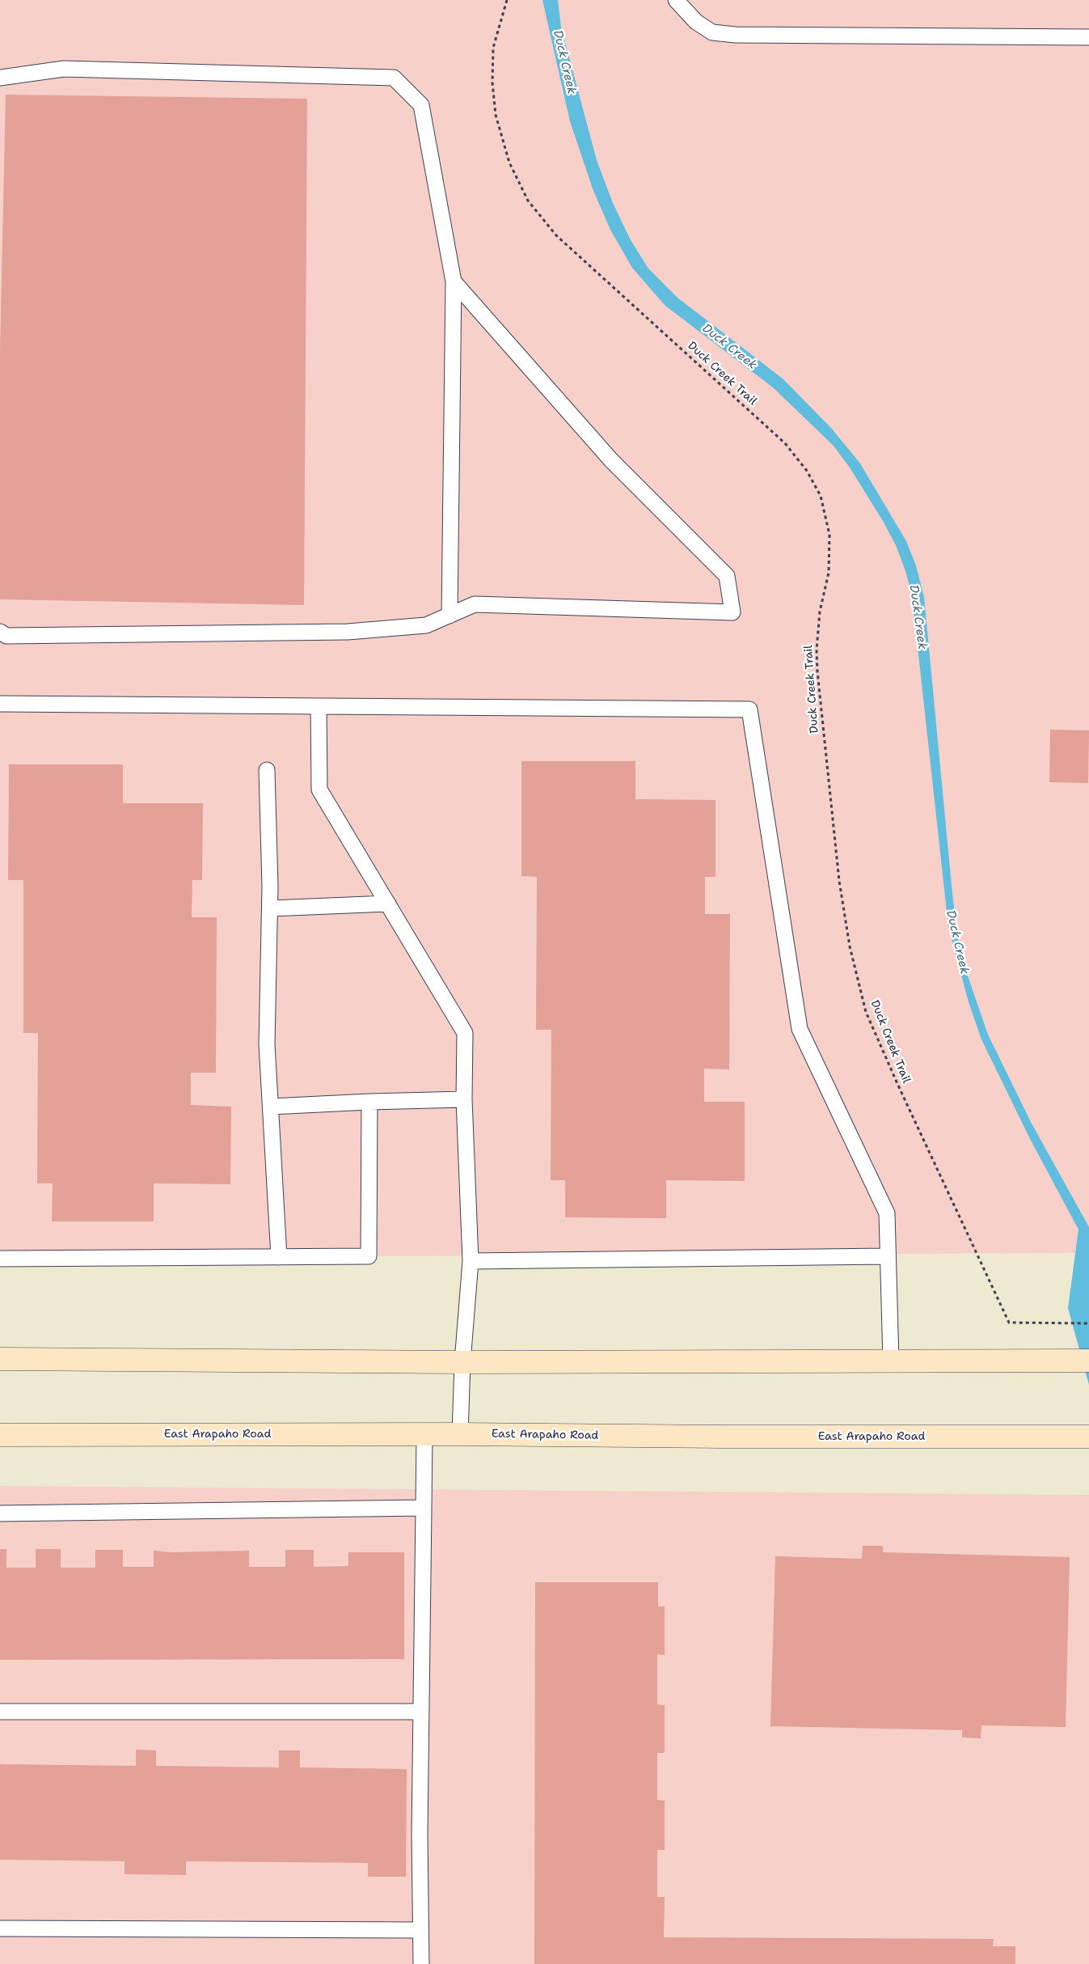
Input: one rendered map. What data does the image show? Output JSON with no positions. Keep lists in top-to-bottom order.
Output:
{
  "streets": {
    "main road": ["East Arapaho Road"],
    "path": ["Duck Creek Trail"]
  },
  "water": ["Duck Creek"]
}
